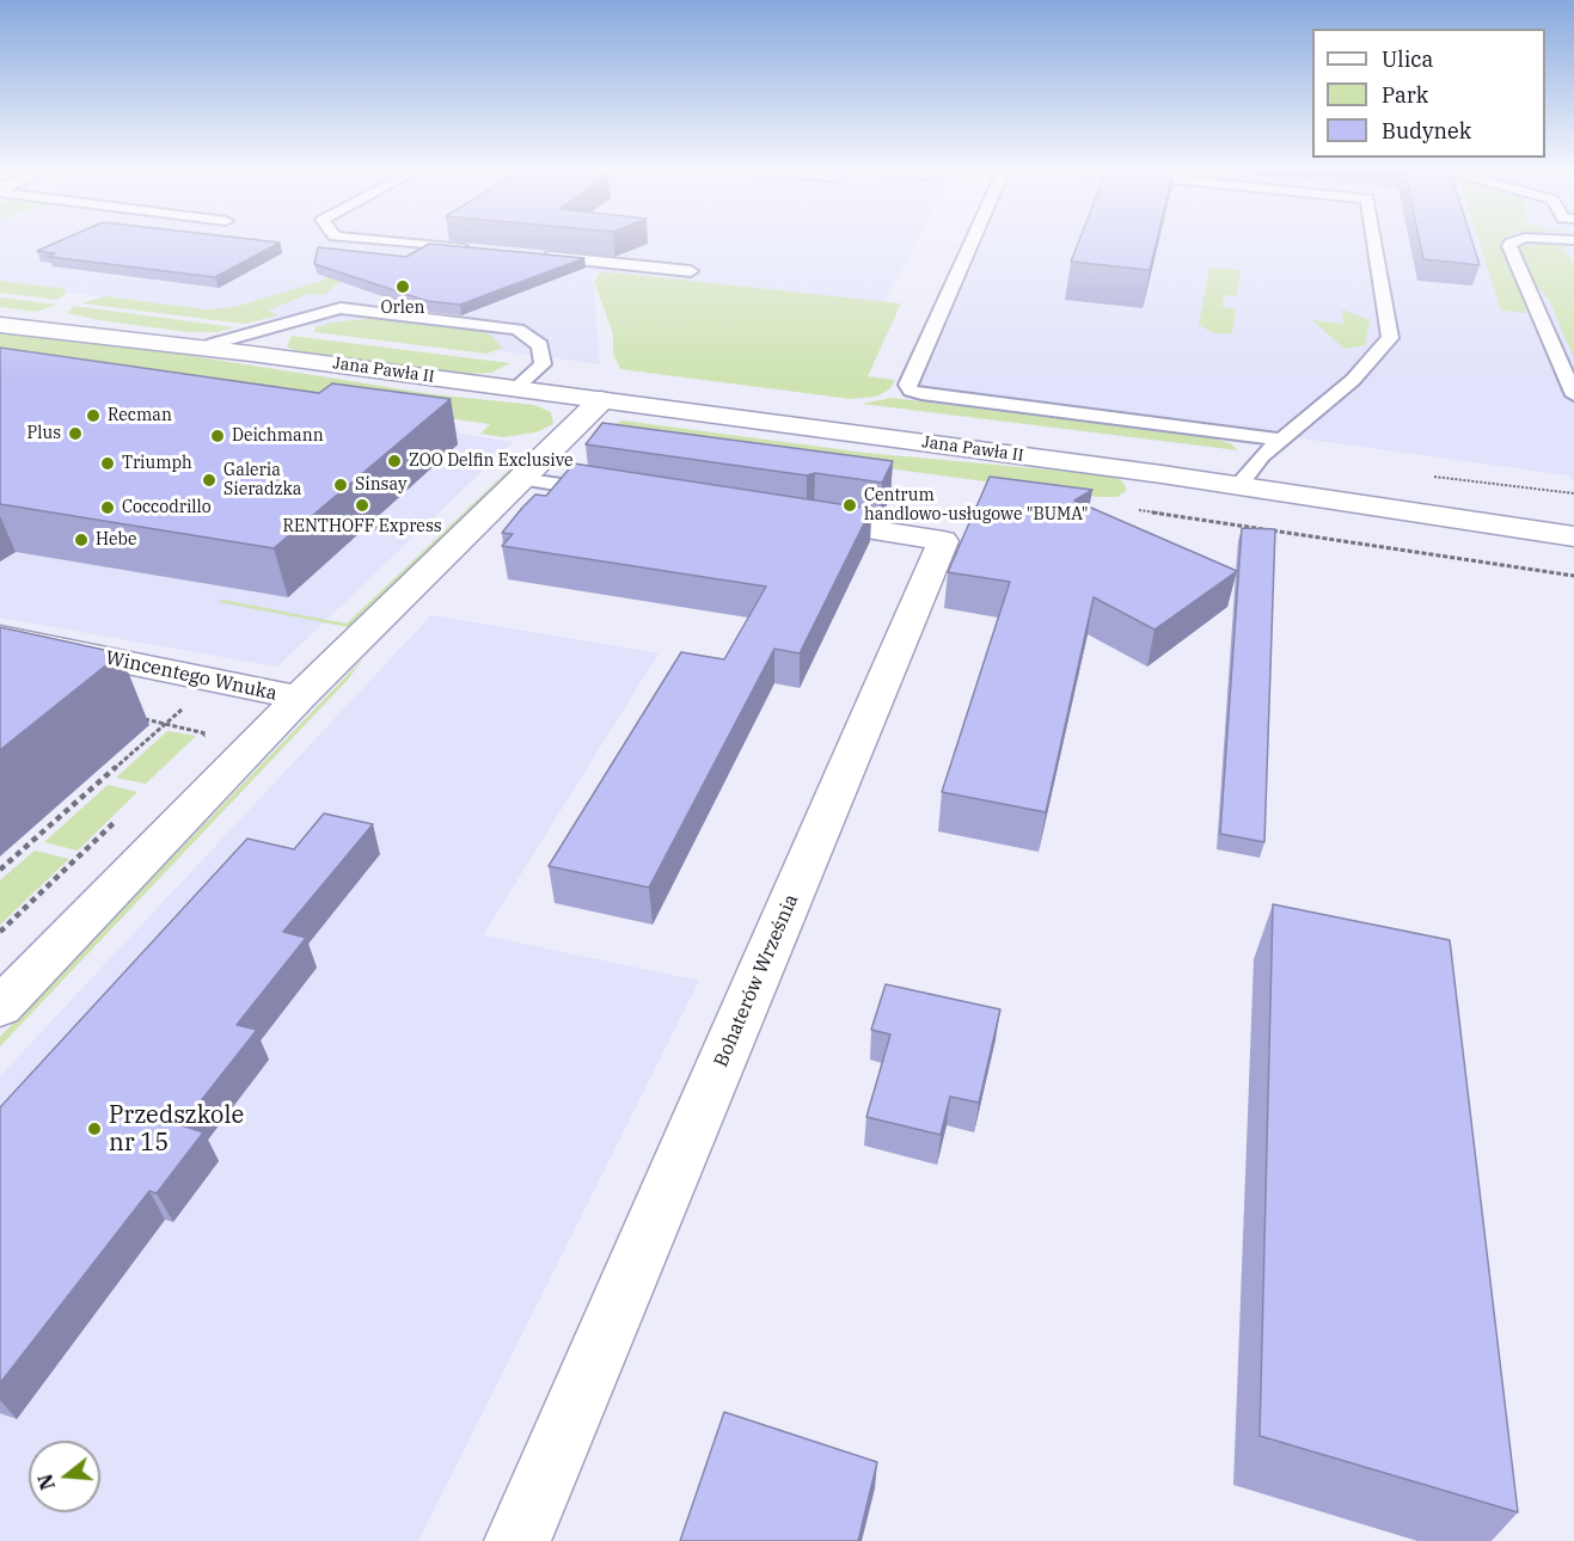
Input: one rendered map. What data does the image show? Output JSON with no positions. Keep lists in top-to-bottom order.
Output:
{
  "streets": {
    "main road": ["Jana Pawła II", "Wincentego Wnuka", "Bohaterów Września"]
  },
  "places": [
    "Orlen",
    "Recman",
    "Plus",
    "Deichmann",
    "ZOO Delfin Exclusive",
    "Triumph",
    "Galeria Sieradzka",
    "Sinsay",
    "RENTHOFF Express",
    "Centrum handlowo-usługowe \"BUMA\"",
    "Coccodrillo",
    "Hebe",
    "Przedszkole nr 15"
  ],
  "legend": ["Ulica", "Park", "Budynek"],
  "north": "left"
}
